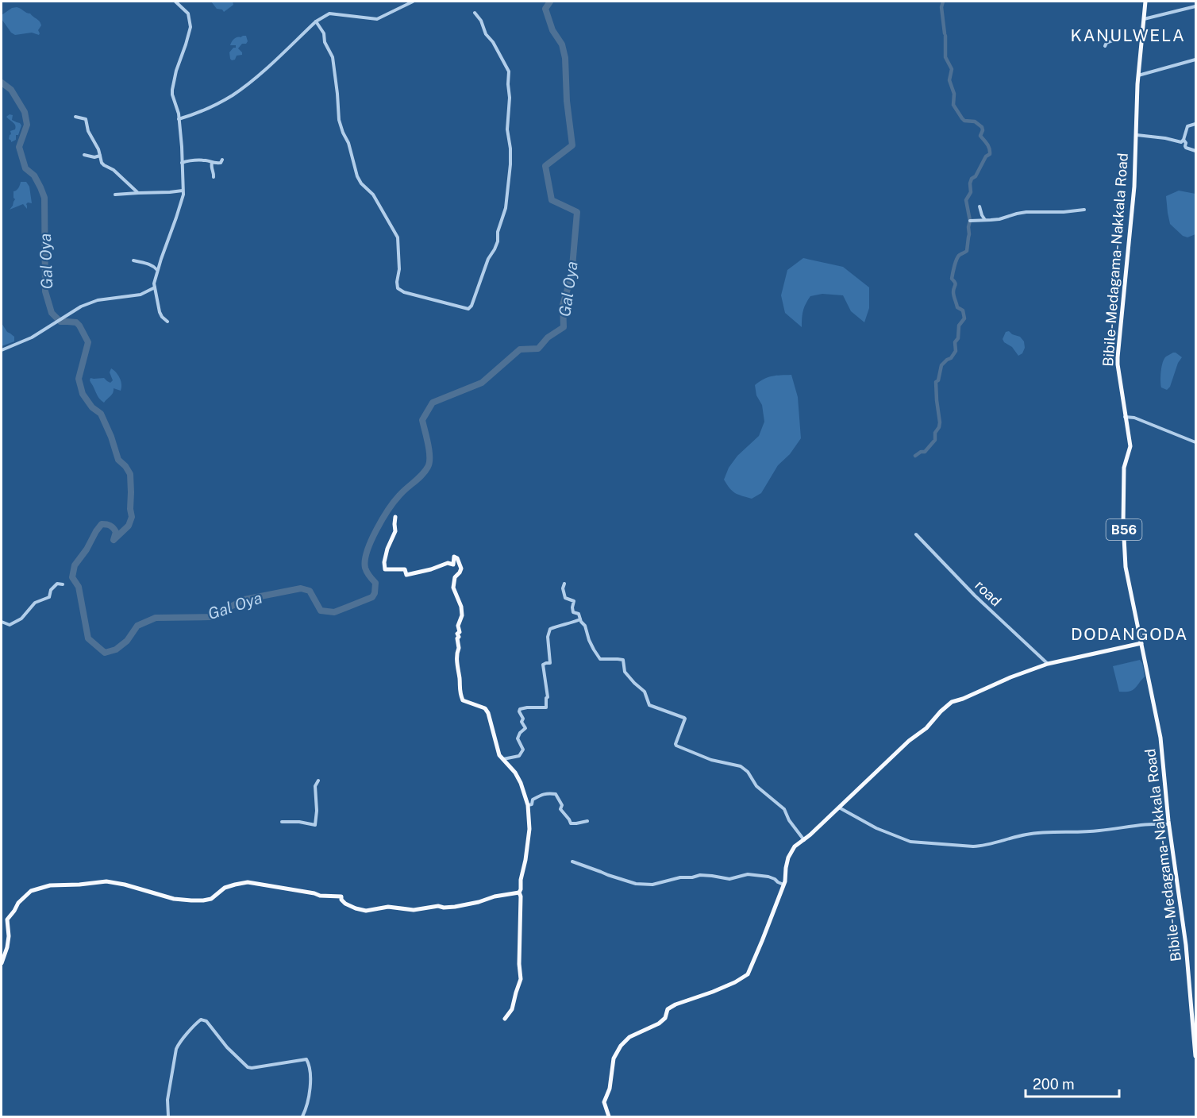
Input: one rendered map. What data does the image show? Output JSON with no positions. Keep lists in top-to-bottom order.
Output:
{
  "streets": {
    "main road": ["Bibile-Medagama-Nakkala Road", "B56"],
    "street": ["road"]
  },
  "districts": ["KANULWELA", "DODANGODA"],
  "water": ["Gal Oya"],
  "scale_bar": "200 m"
}
